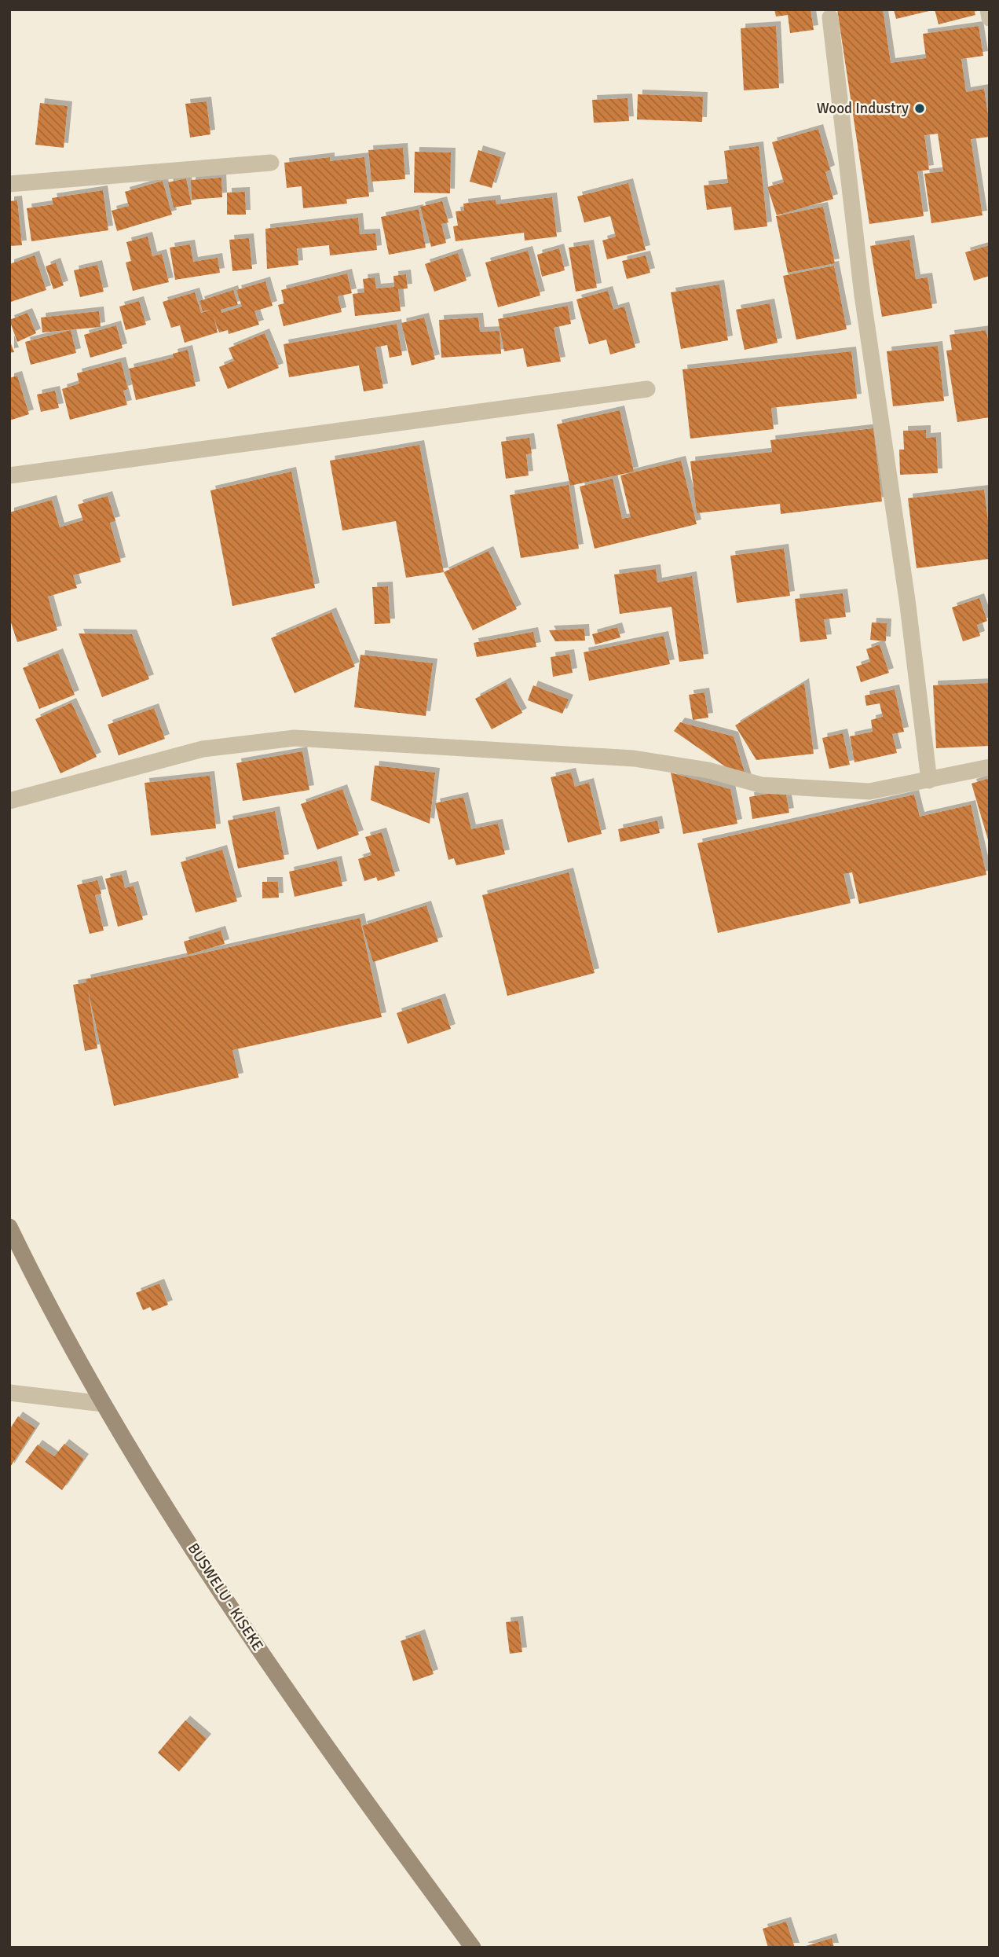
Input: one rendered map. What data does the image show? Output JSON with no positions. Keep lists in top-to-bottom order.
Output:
{
  "streets": {
    "main road": ["BUSWELU - KISEKE"]
  },
  "places": ["Wood Industry"]
}
